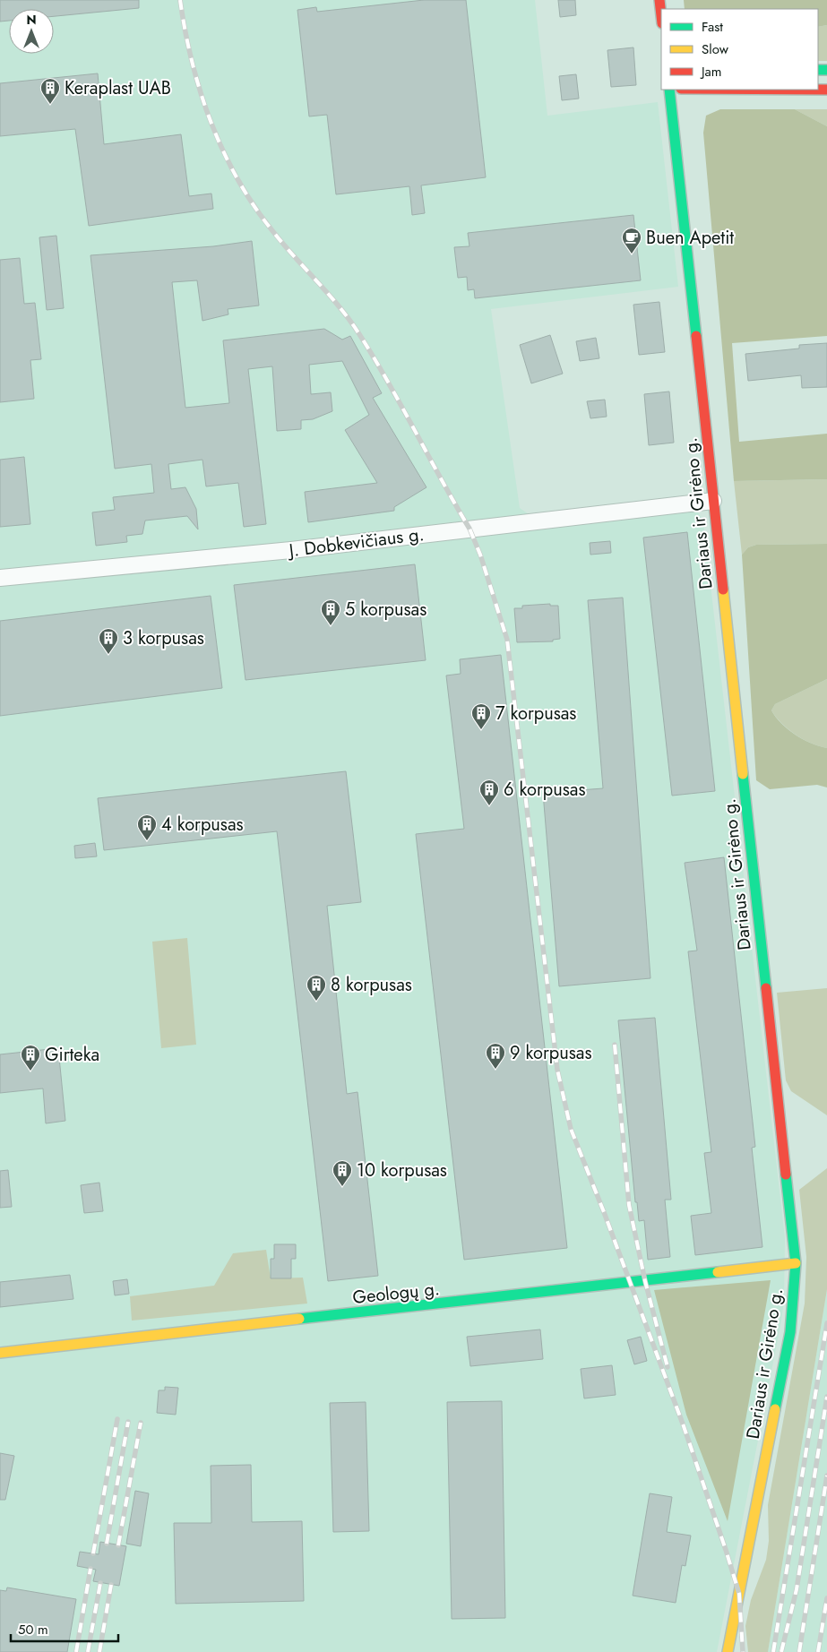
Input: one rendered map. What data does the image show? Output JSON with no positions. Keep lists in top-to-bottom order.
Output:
{
  "streets": {
    "street": ["Dariaus ir Girėno g.", "J. Dobkevičiaus g.", "Geologų g."]
  },
  "crossings": [
    ["Dariaus ir Girėno g.", "J. Dobkevičiaus g."],
    ["Dariaus ir Girėno g.", "Geologų g."]
  ],
  "places": {
    "building": [
      "Keraplast UAB",
      "5 korpusas",
      "3 korpusas",
      "7 korpusas",
      "6 korpusas",
      "4 korpusas",
      "8 korpusas",
      "9 korpusas",
      "Girteka",
      "10 korpusas"
    ],
    "cafe": ["Buen Apetit"]
  },
  "legend": ["Fast", "Slow", "Jam"],
  "scale_bar": "50 m",
  "north": "top"
}
